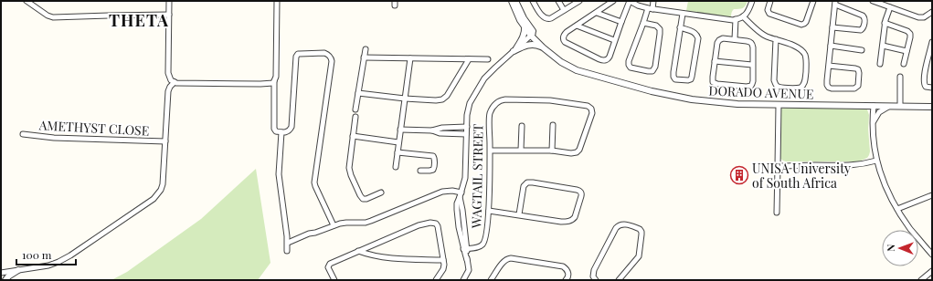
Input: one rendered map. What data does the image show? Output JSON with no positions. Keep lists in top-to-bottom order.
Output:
{
  "streets": {
    "street": ["DORADO AVENUE", "AMETHYST CLOSE", "WAGTAIL STREET"]
  },
  "districts": ["THETA"],
  "places": {
    "building": ["UNISA University of South Africa"]
  },
  "scale_bar": "100 m",
  "north": "left"
}
